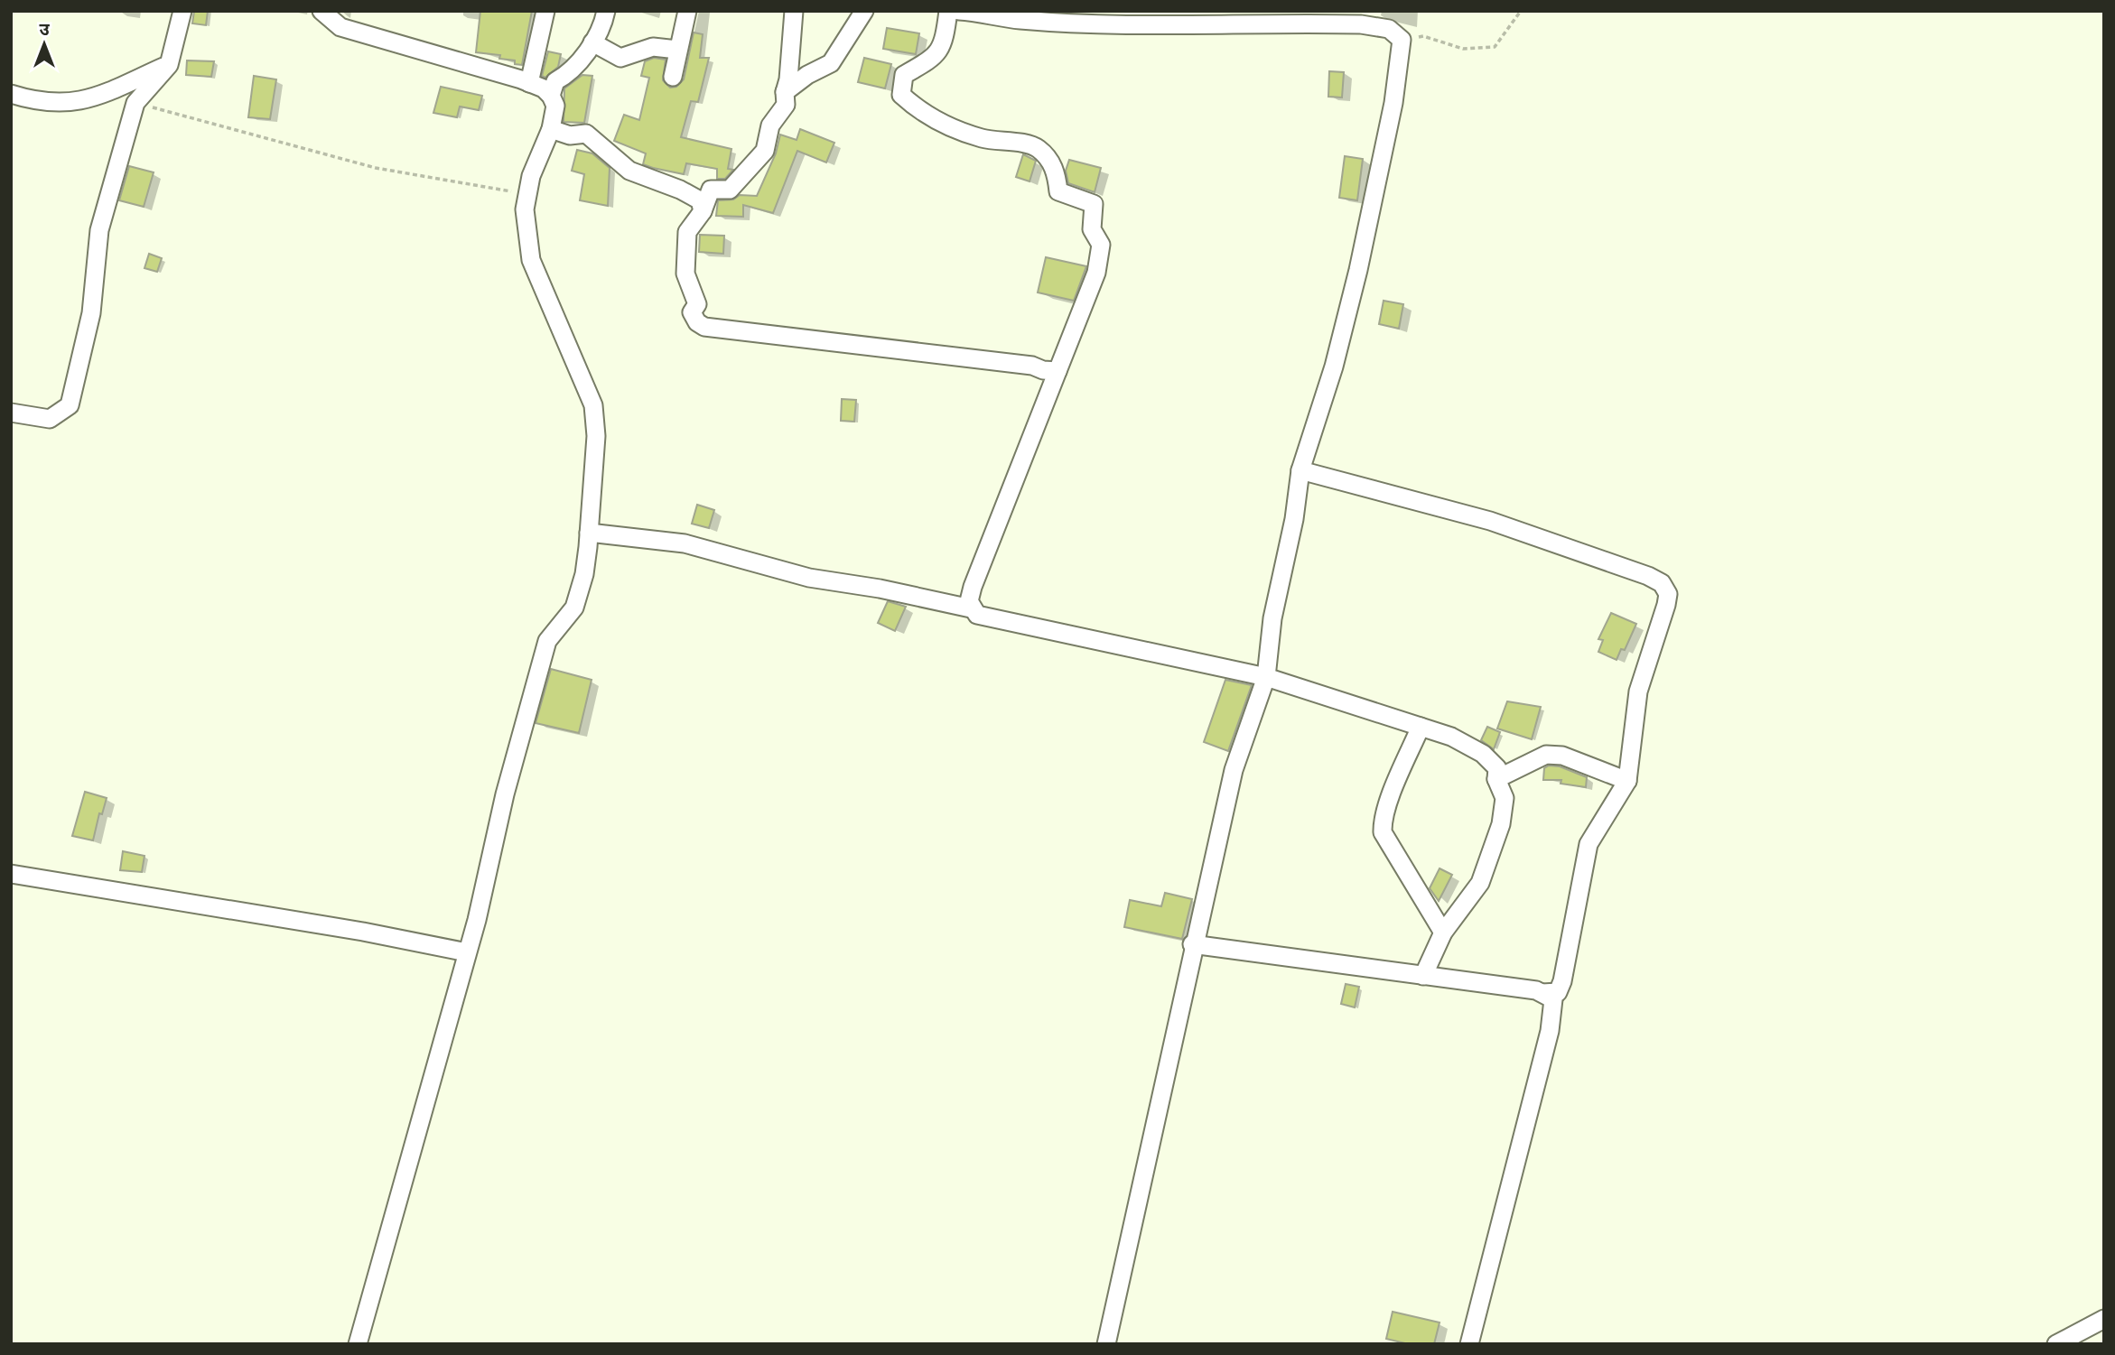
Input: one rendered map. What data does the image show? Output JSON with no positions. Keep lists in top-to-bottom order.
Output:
{
  "north": "top"
}
